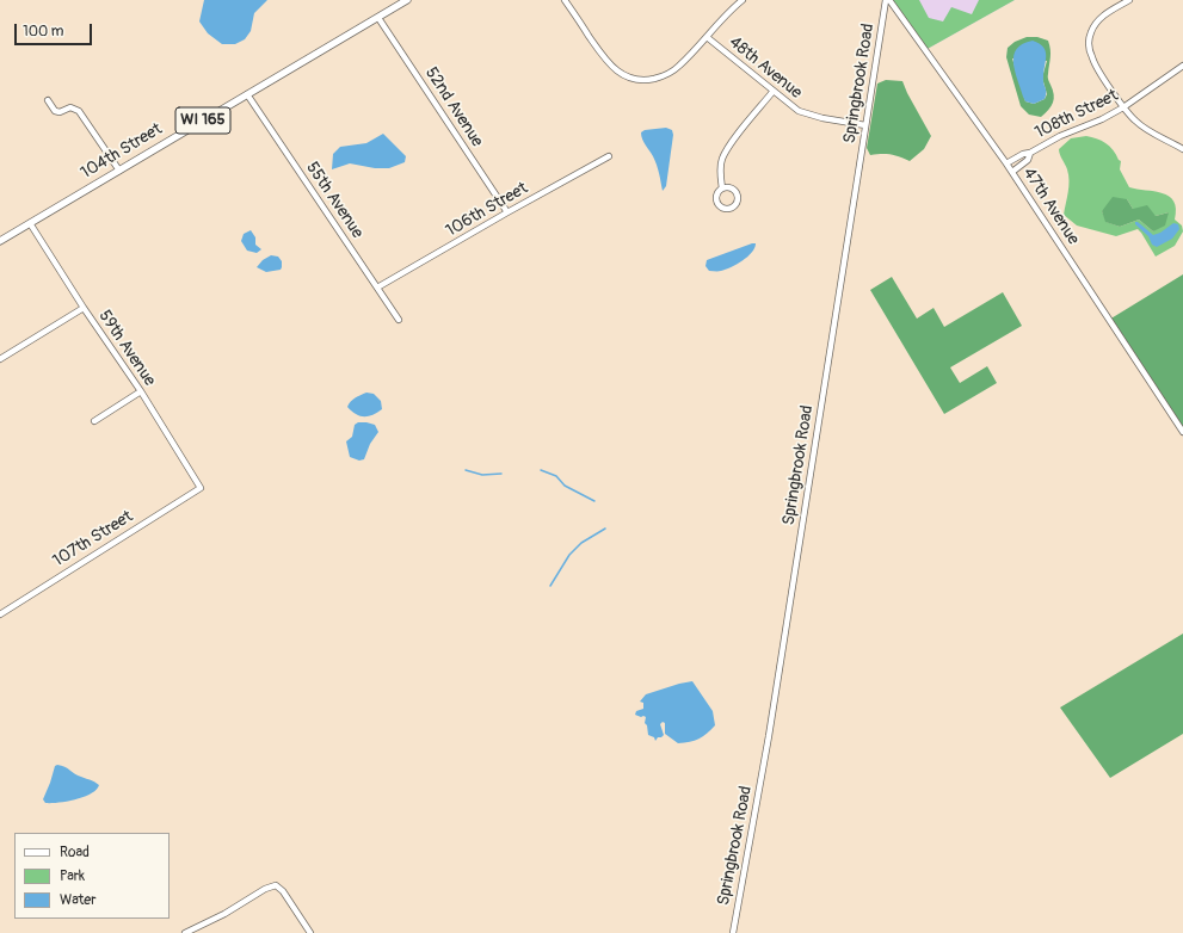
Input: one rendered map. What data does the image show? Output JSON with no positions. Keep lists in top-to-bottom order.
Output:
{
  "streets": {
    "main road": ["WI 165", "104th Street"],
    "street": [
      "48th Avenue",
      "Springbrook Road",
      "52nd Avenue",
      "108th Street",
      "55th Avenue",
      "47th Avenue",
      "106th Street",
      "59th Avenue",
      "107th Street"
    ]
  },
  "crossings": [
    ["48th Avenue", "Springbrook Road"],
    ["52nd Avenue", "104th Street"],
    ["52nd Avenue", "106th Street"],
    ["108th Street", "47th Avenue"],
    ["104th Street", "55th Avenue"],
    ["104th Street", "59th Avenue"],
    ["55th Avenue", "106th Street"],
    ["59th Avenue", "107th Street"]
  ],
  "legend": ["Road", "Park", "Water"],
  "scale_bar": "100 m"
}
